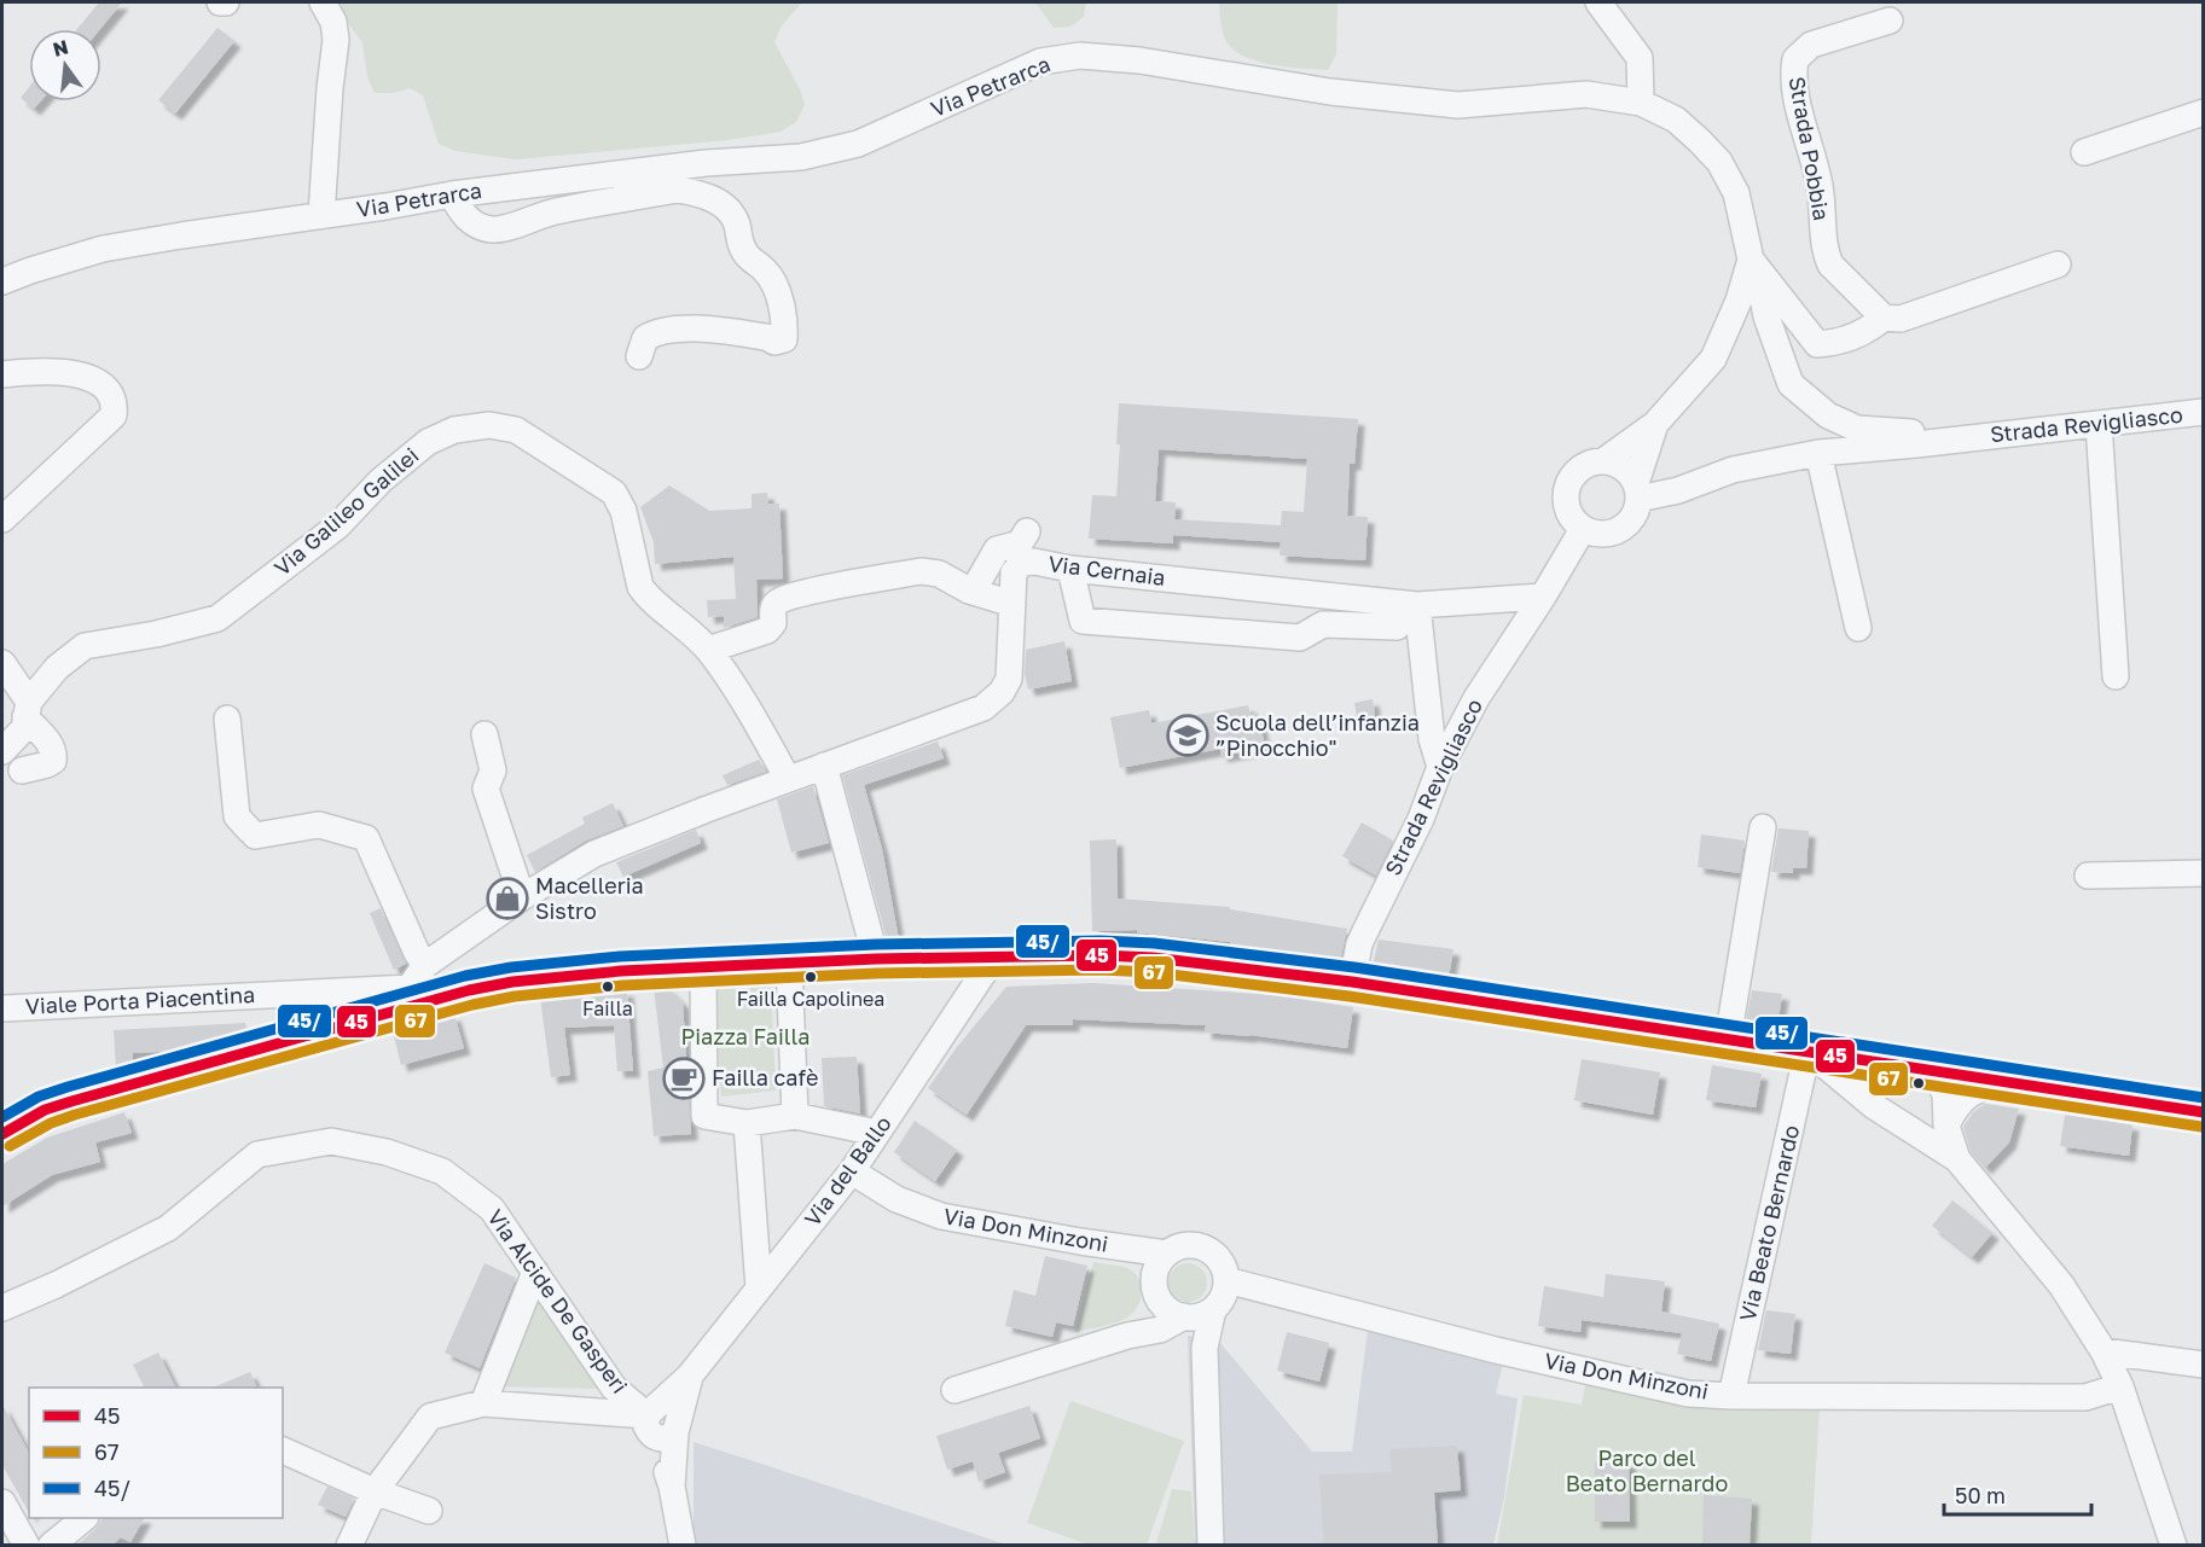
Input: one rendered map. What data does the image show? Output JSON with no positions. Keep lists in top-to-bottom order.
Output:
{
  "streets": {
    "street": [
      "Via Petrarca",
      "Strada Pobbia",
      "Strada Revigliasco",
      "Via Galileo Galilei",
      "Via Cernaia",
      "Viale Porta Piacentina",
      "Via del Ballo",
      "Via Beato Bernardo",
      "Via Don Minzoni",
      "Via Alcide De Gasperi"
    ]
  },
  "crossings": [
    ["Via Petrarca", "Strada Revigliasco"],
    ["Strada Revigliasco", "Via Cernaia"],
    ["Via Galileo Galilei", "Via Cernaia"],
    ["Via Cernaia", "Viale Porta Piacentina"],
    ["Via del Ballo", "Via Don Minzoni"],
    ["Via del Ballo", "Via Alcide De Gasperi"],
    ["Via Beato Bernardo", "Via Don Minzoni"]
  ],
  "parks": ["Piazza Failla", "Parco del Beato Bernardo"],
  "places": {
    "school or university": ["Scuola dell’infanzia ”Pinocchio\""],
    "shop": ["Macelleria Sistro"],
    "other": ["Failla Capolinea", "Failla"],
    "cafe": ["Failla cafè"]
  },
  "lines": ["transit line 45/", "transit line 45", "transit line 67"],
  "legend": ["45", "67", "45/"],
  "scale_bar": "50 m",
  "north": "top"
}
